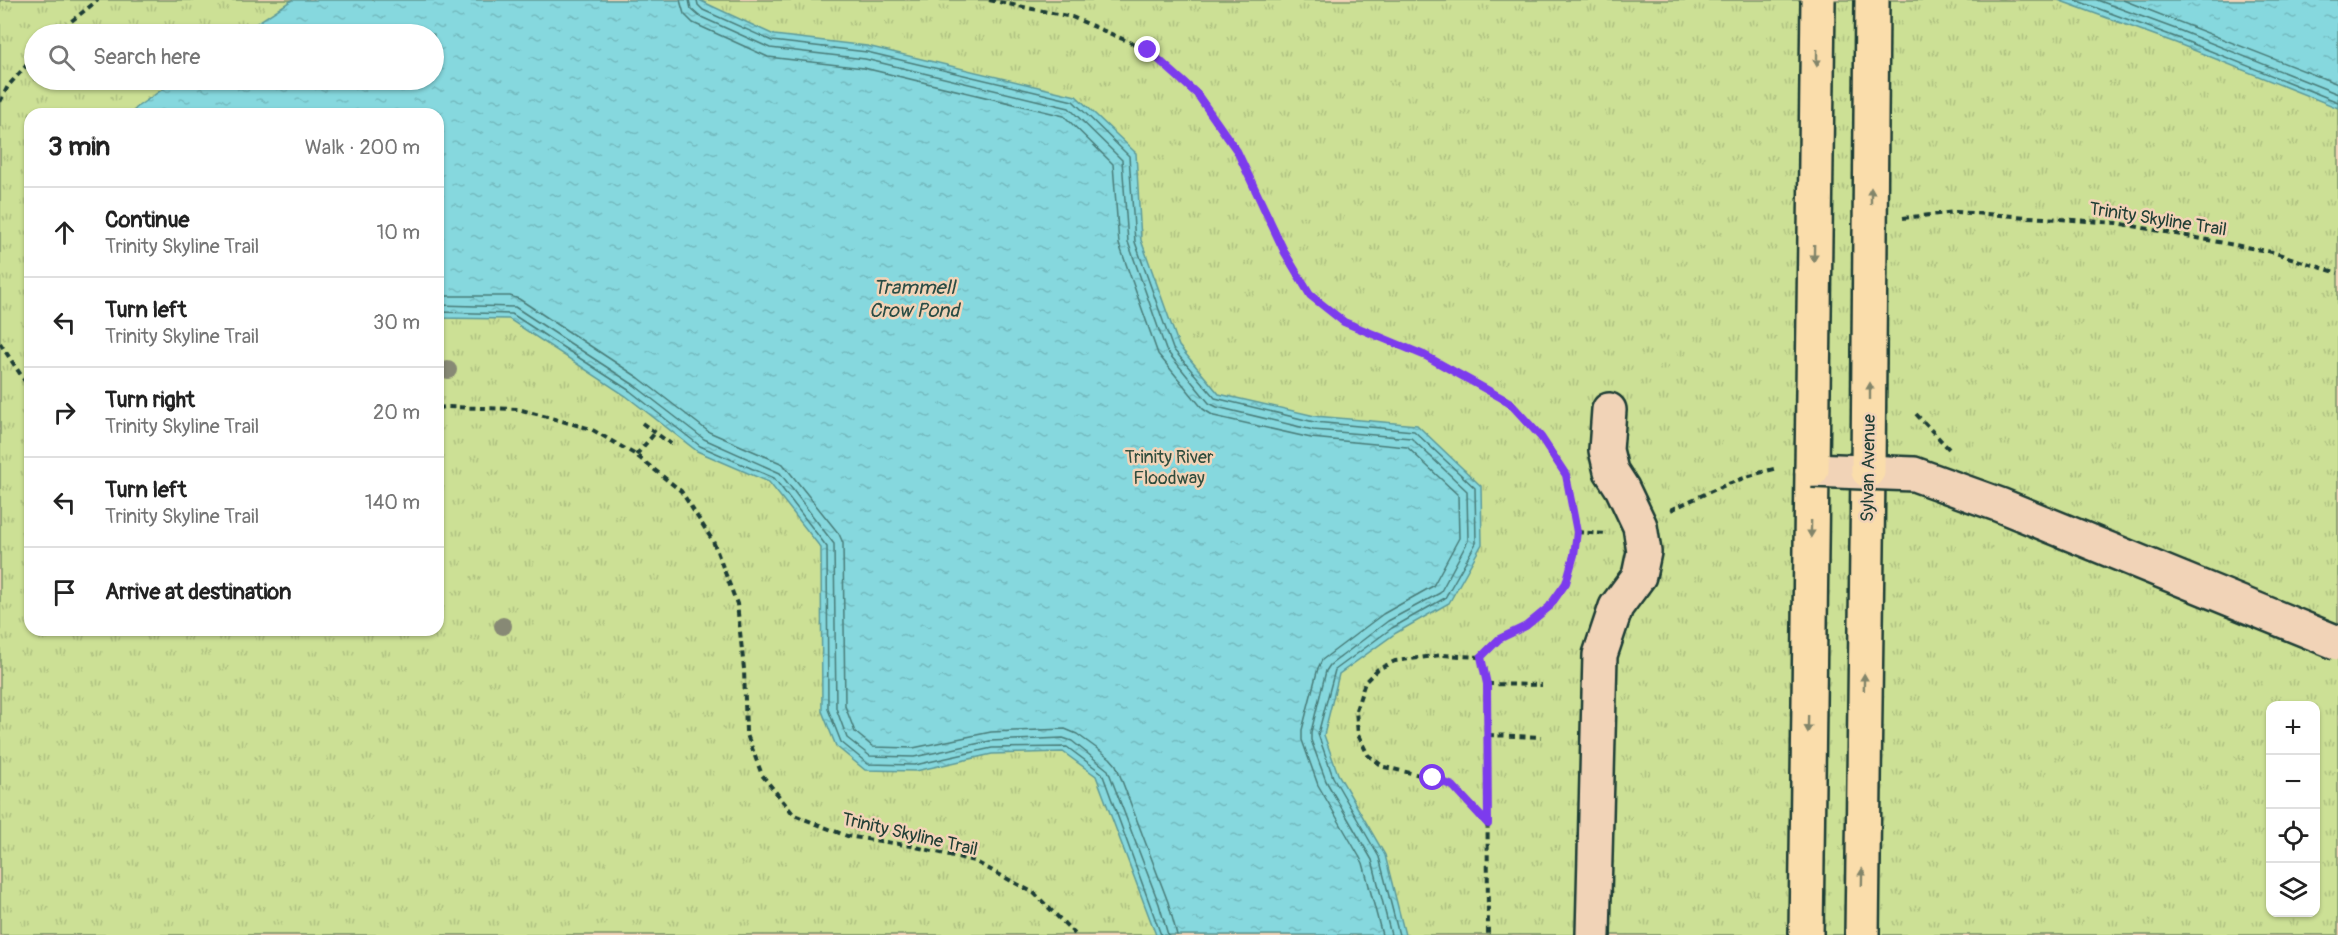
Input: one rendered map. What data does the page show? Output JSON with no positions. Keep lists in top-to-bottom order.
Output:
{
  "streets": {
    "main road": ["Sylvan Avenue"],
    "path": ["Trinity Skyline Trail"]
  },
  "water": ["Trammell Crow Pond"],
  "parks": ["Trinity River Floodway"],
  "page": {
    "search": "Search here",
    "heading": ["3 min", "Walk · 200 m"],
    "list": [
      ["Continue", "Trinity Skyline Trail", "10 m"],
      ["Turn left", "Trinity Skyline Trail", "30 m"],
      ["Turn right", "Trinity Skyline Trail", "20 m"],
      ["Turn left", "Trinity Skyline Trail", "140 m"],
      "Arrive at destination"
    ],
    "map_buttons": ["+", "−"]
  }
}
